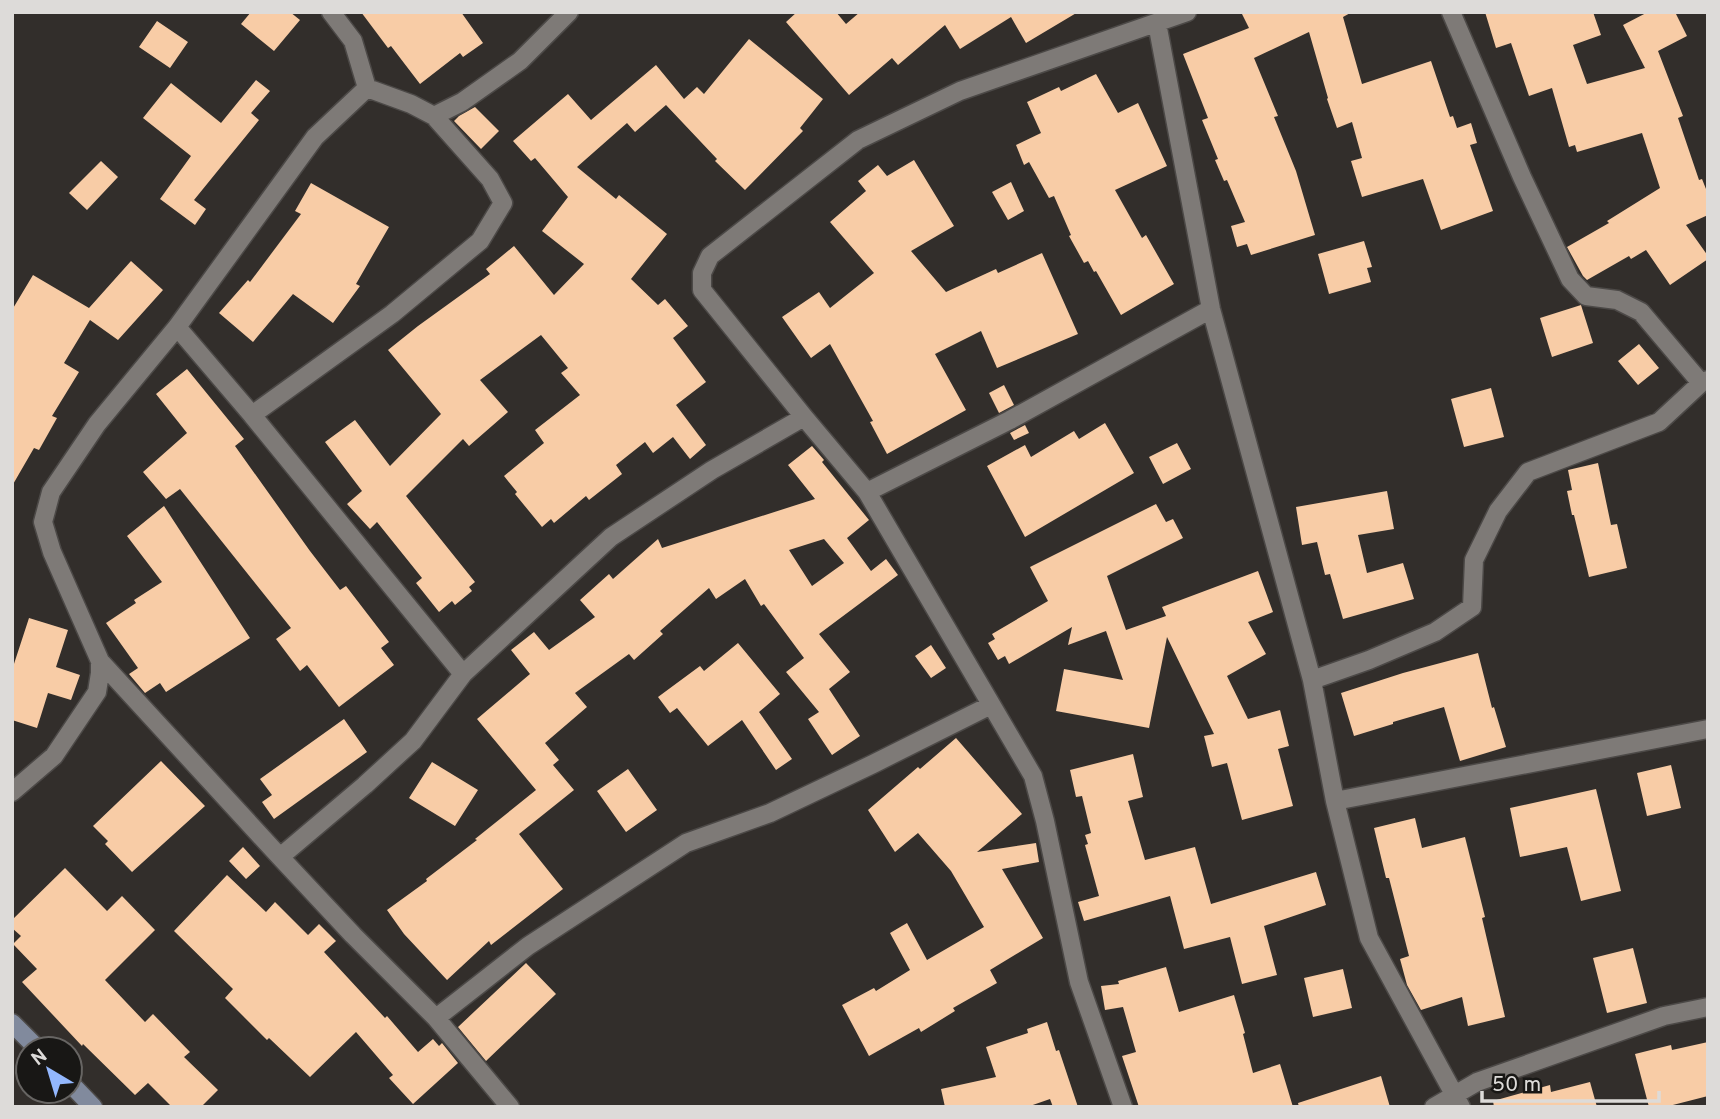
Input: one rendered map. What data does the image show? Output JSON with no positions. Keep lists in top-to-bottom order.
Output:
{
  "scale_bar": "50 m",
  "north": "top left"
}
